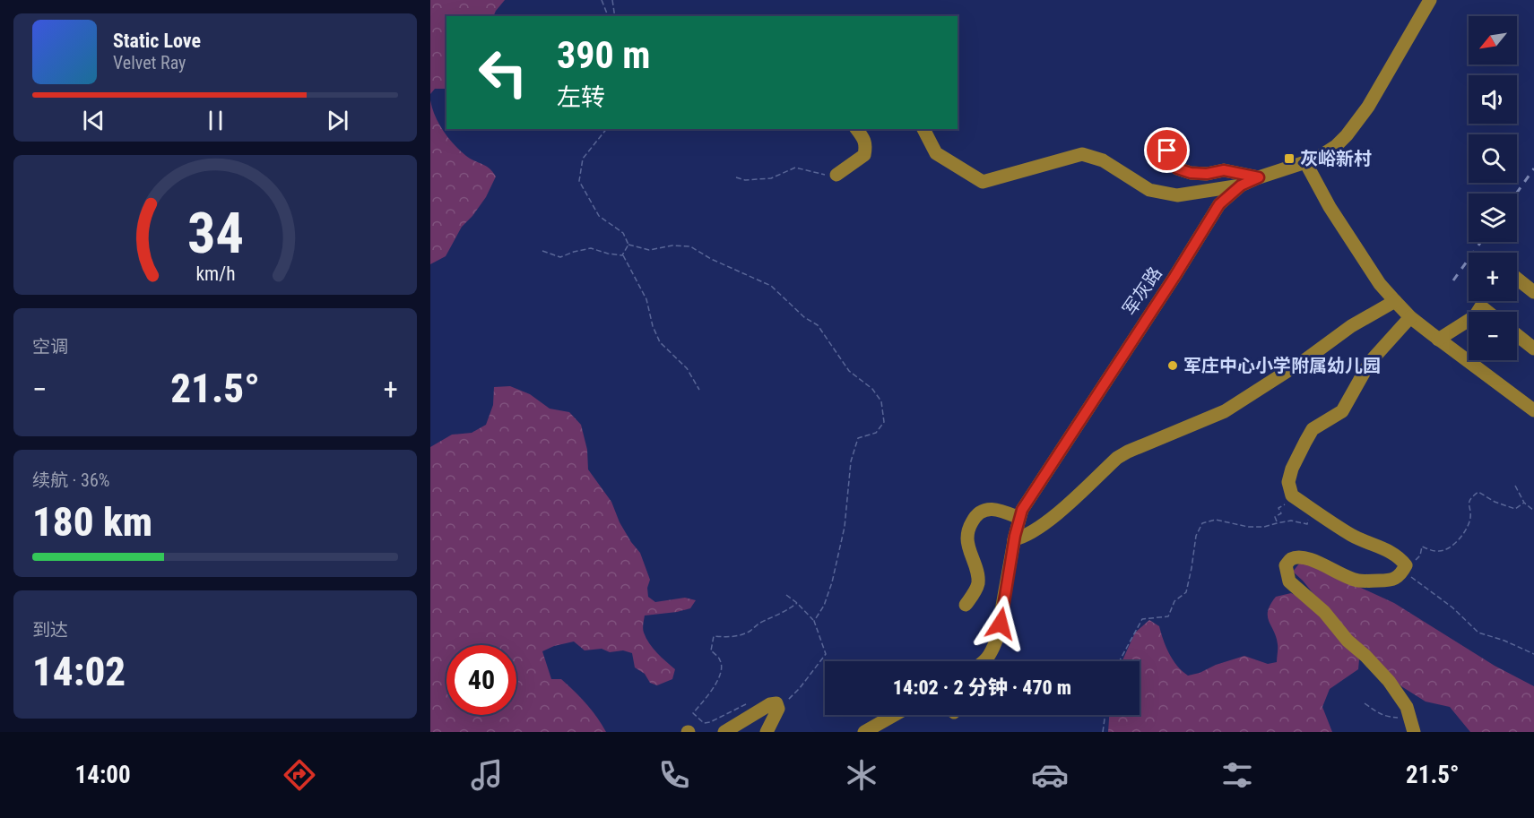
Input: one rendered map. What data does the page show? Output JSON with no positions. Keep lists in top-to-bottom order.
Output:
{
  "streets": {
    "street": ["军灰路"]
  },
  "places": {
    "transit": ["灰峪新村"],
    "other": ["军庄中心小学附属幼儿园"]
  },
  "north": "bottom left",
  "page": {
    "map_buttons": ["+", "−"],
    "turn": ["390 m", "左转"],
    "song": ["Static Love", "Velvet Ray"],
    "tile": [
      "空调",
      ["续航 · 36%", "180 km"],
      ["到达", "14:02"]
    ],
    "heat": ["−", "21.5°", "+"],
    "limit": "40",
    "trip": "14:02 · 2 分钟 · 470 m",
    "tabs": ["14:00", "21.5°"],
    "gauge": ["34", "km/h"]
  }
}
